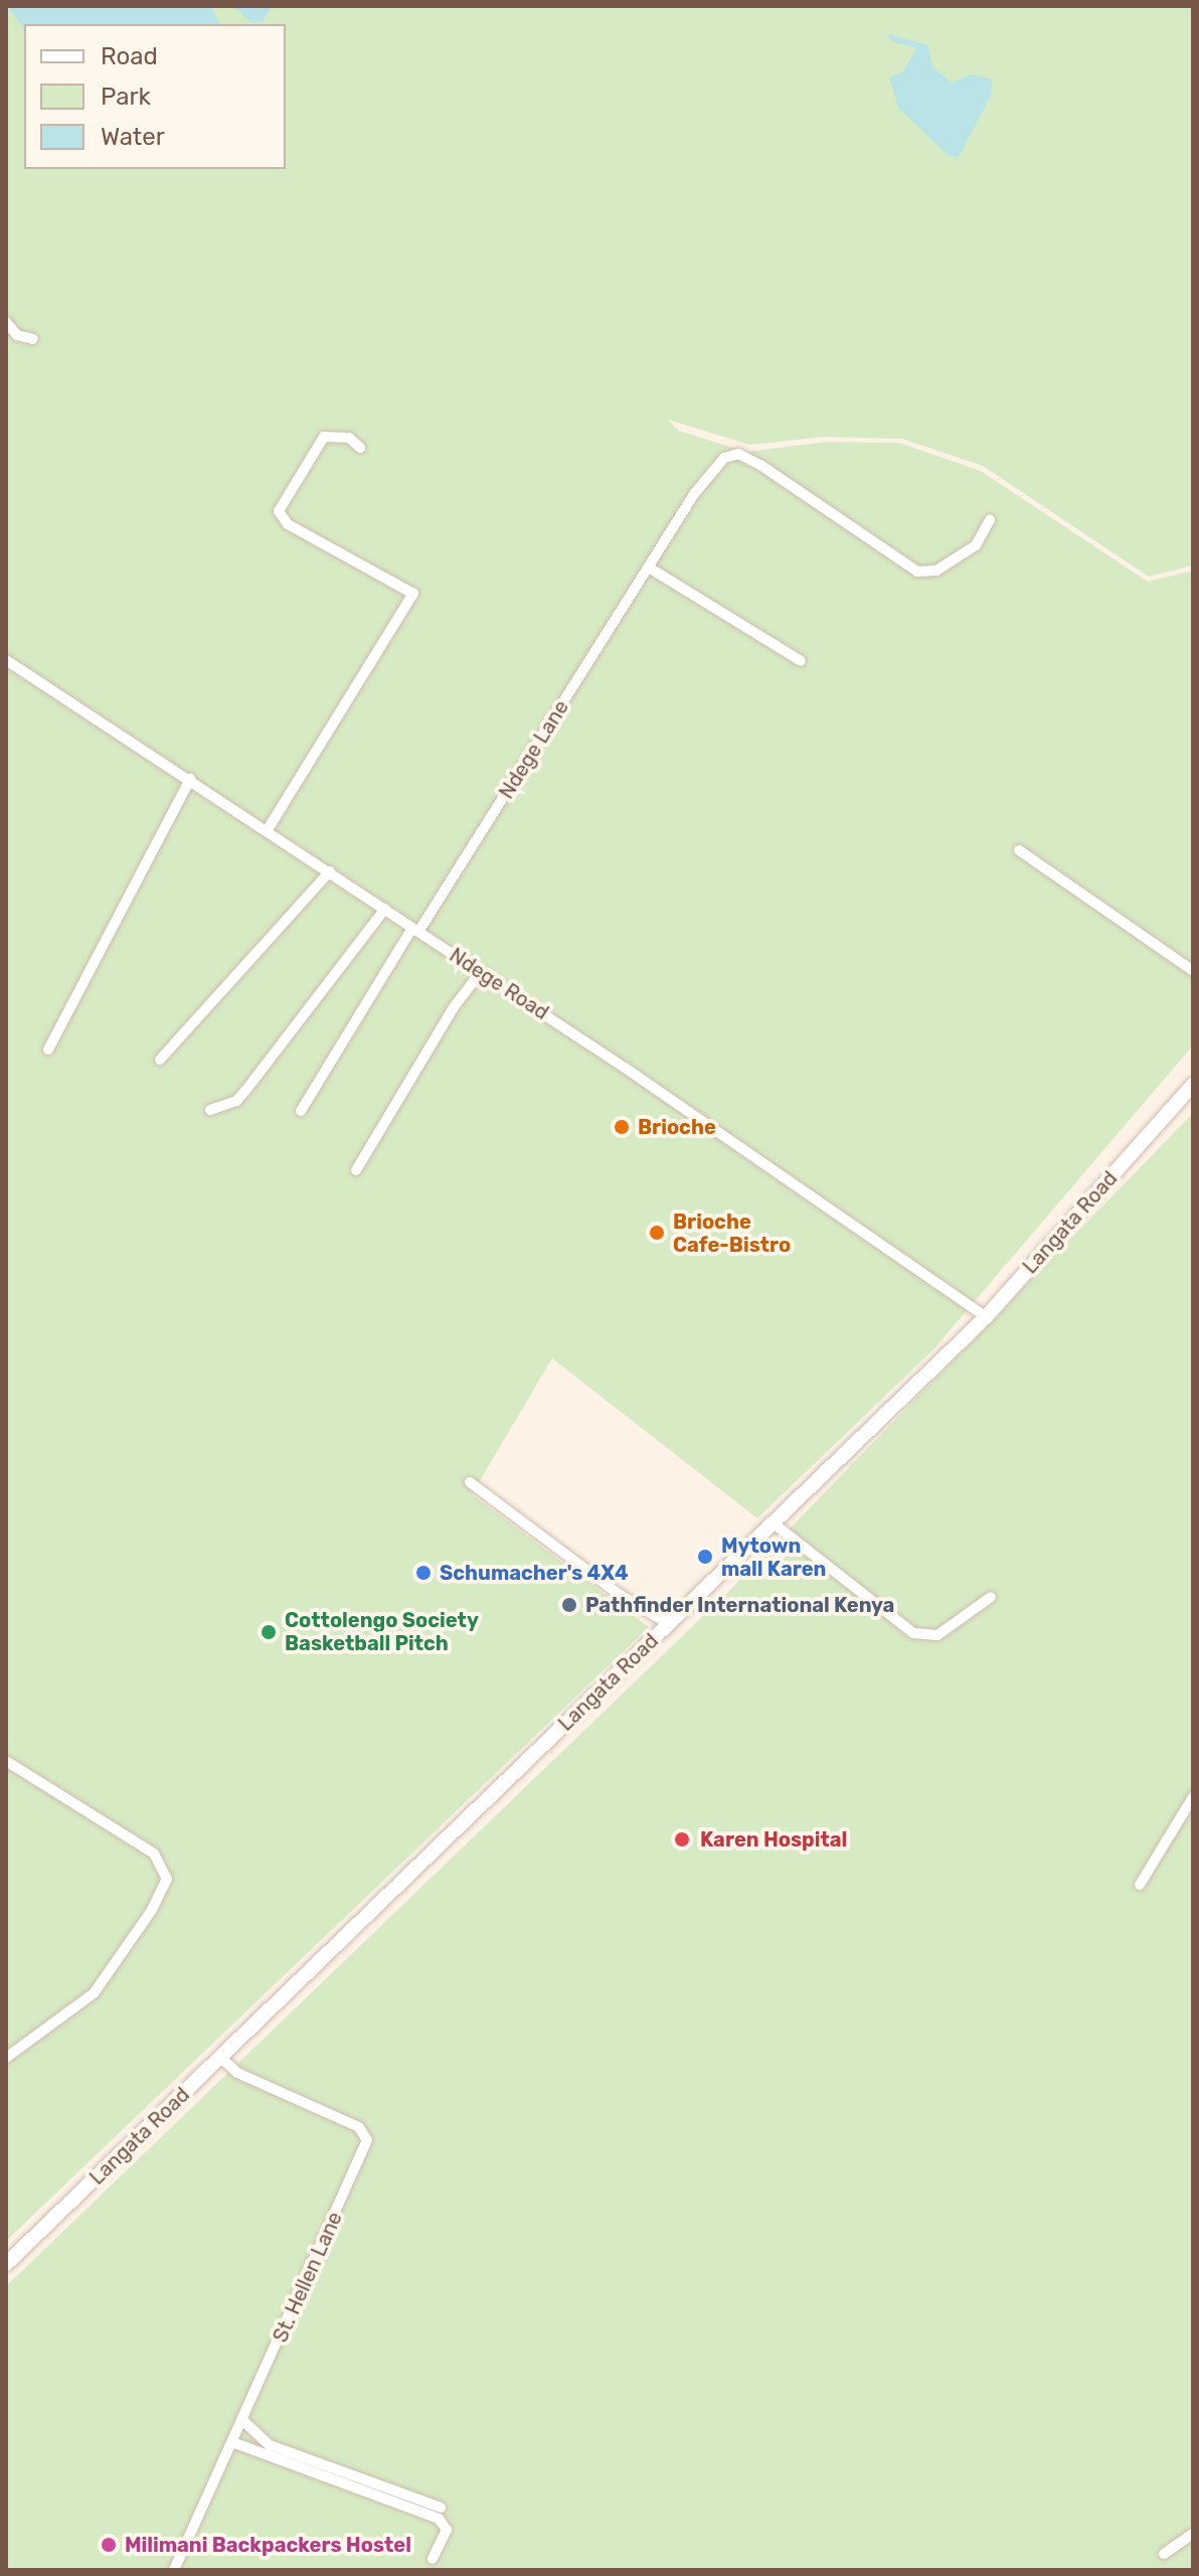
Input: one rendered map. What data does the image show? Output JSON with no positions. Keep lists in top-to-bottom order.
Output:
{
  "streets": {
    "main road": ["Langata Road"],
    "street": ["Ndege Lane", "Ndege Road", "St. Hellen Lane"]
  },
  "crossings": [
    ["Ndege Lane", "Ndege Road"],
    ["Ndege Road", "Langata Road"],
    ["Langata Road", "St. Hellen Lane"]
  ],
  "places": [
    "Brioche",
    "Brioche Cafe-Bistro",
    "Mytown mall Karen",
    "Schumacher's 4X4",
    "Pathfinder International Kenya",
    "Cottolengo Society Basketball Pitch",
    "Karen Hospital",
    "Milimani Backpackers Hostel"
  ],
  "legend": ["Road", "Park", "Water"]
}
